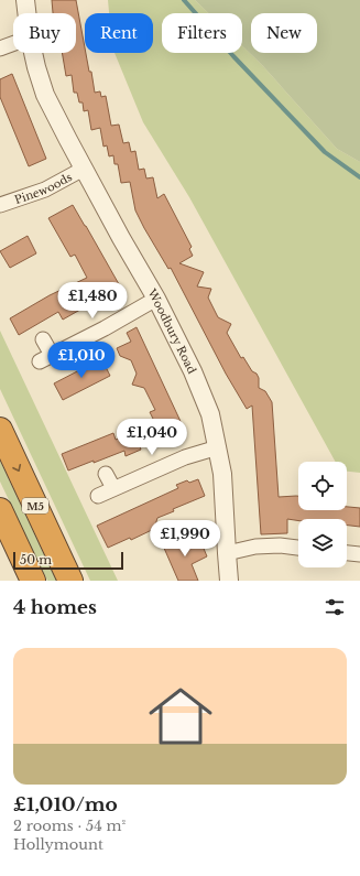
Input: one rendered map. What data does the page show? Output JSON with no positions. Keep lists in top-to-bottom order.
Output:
{
  "streets": {
    "highway": ["M5"],
    "street": ["Pinewoods", "Woodbury Road"]
  },
  "crossings": [
    ["Pinewoods", "Woodbury Road"]
  ],
  "scale_bar": "50 m",
  "page": {
    "chip": [
      "Buy",
      "Rent",
      "Filters",
      "New"
    ],
    "price": [
      "£1,480",
      "£1,010",
      "£1,040",
      "£1,990"
    ],
    "scale": "50 m",
    "heading": "4 homes",
    "list": [
      {
        "name": "£1,010/mo",
        "note": "2 rooms · 54 m² · Hollymount"
      }
    ]
  }
}
